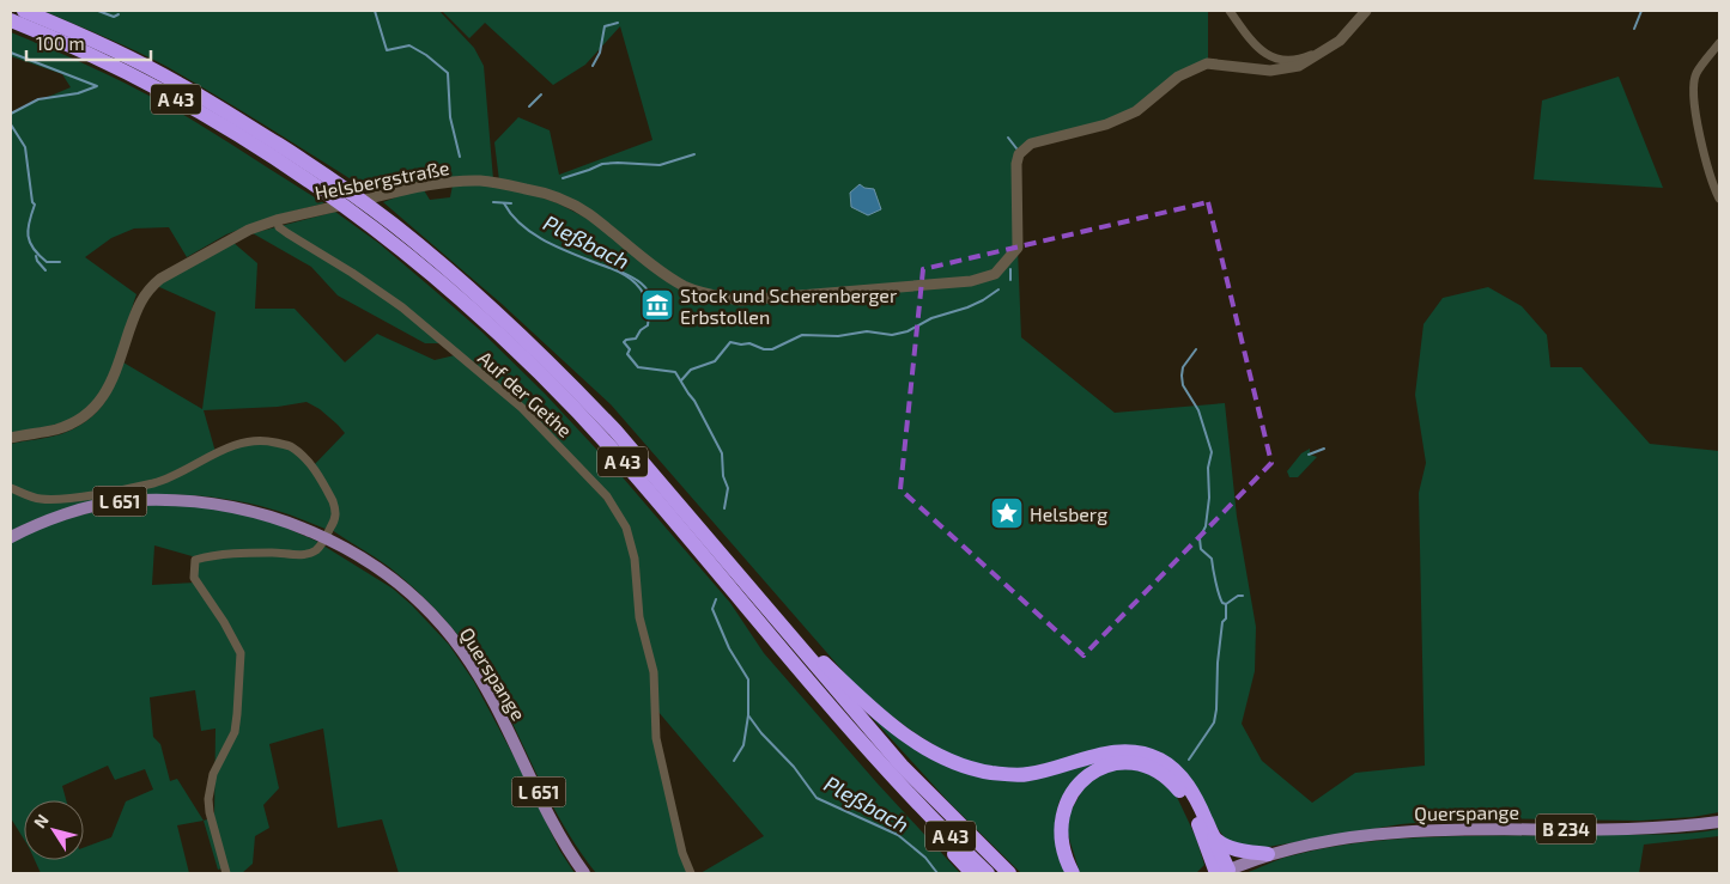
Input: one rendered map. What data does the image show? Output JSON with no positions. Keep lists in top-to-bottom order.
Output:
{
  "streets": {
    "highway": ["A 43"],
    "main road": ["L 651", "Querspange", "B 234"],
    "street": ["Helsbergstraße", "Auf der Gethe"]
  },
  "crossings": [
    ["Helsbergstraße", "Auf der Gethe"]
  ],
  "water": ["Pleßbach"],
  "places": {
    "museum": ["Stock und Scherenberger Erbstollen"],
    "place": ["Helsberg"]
  },
  "scale_bar": "100 m",
  "north": "top left"
}
